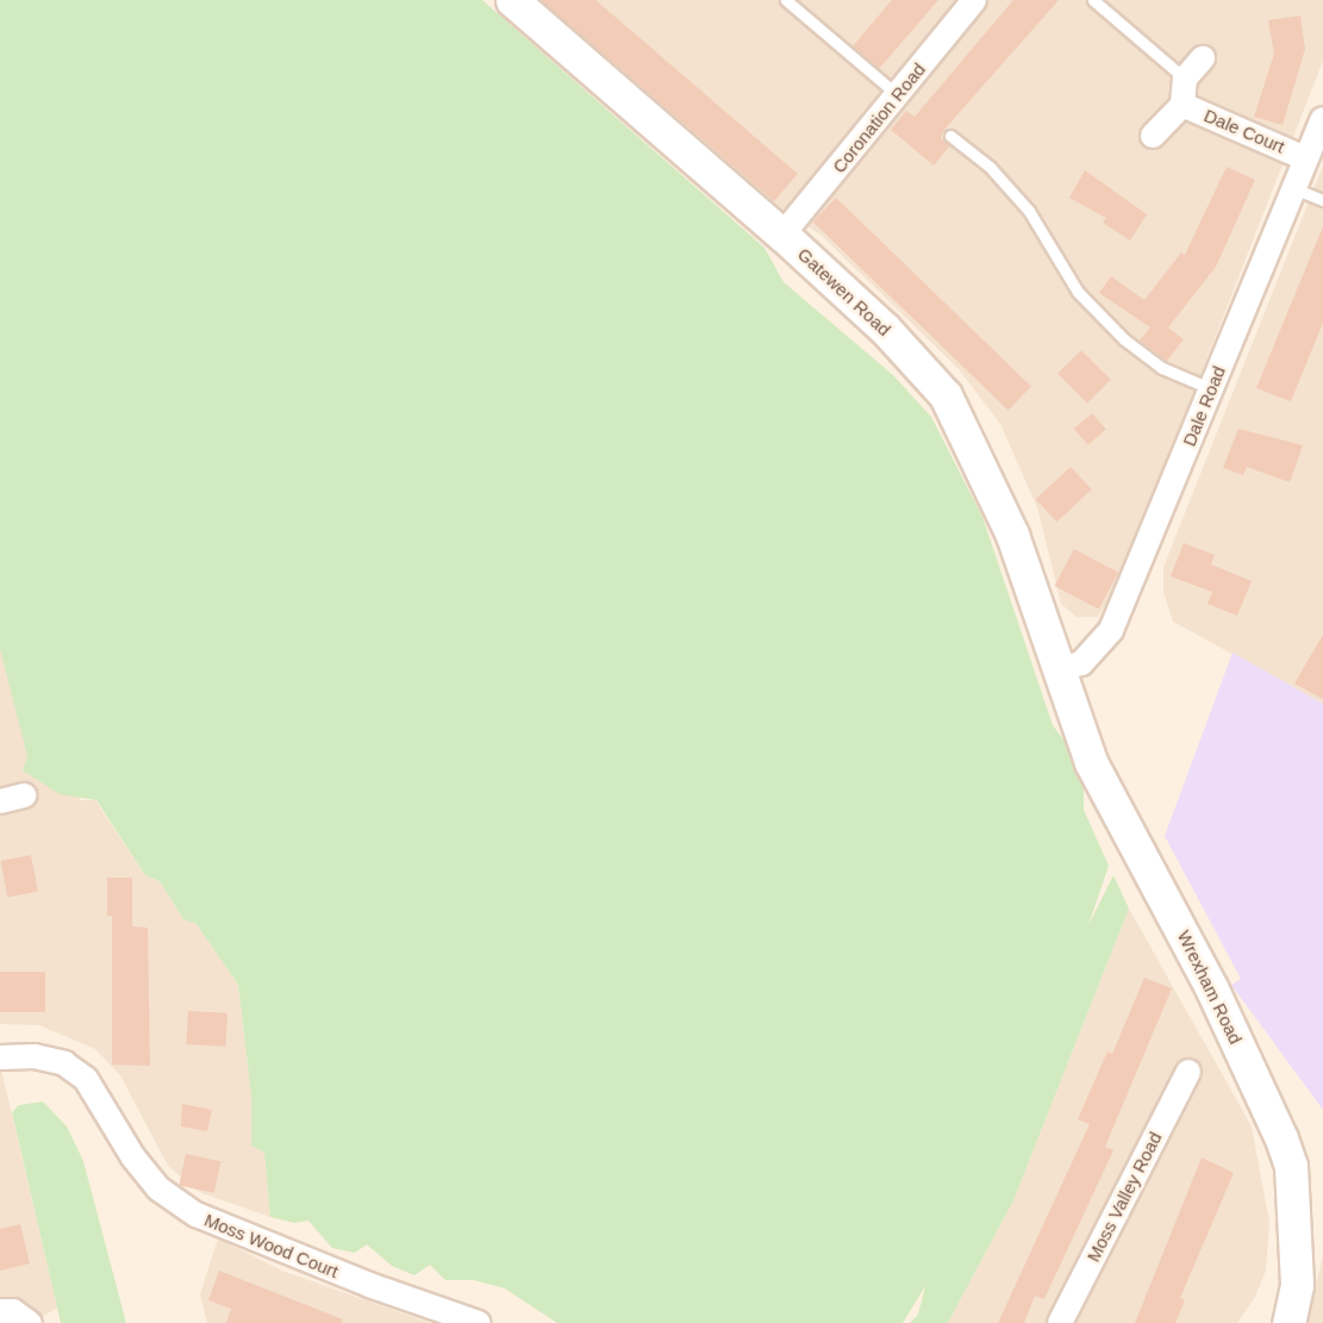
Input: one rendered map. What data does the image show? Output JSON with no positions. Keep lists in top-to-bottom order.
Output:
{
  "streets": {
    "main road": ["Gatewen Road", "Wrexham Road"],
    "street": [
      "Coronation Road",
      "Dale Court",
      "Dale Road",
      "Moss Valley Road",
      "Moss Wood Court"
    ]
  },
  "crossings": [
    ["Coronation Road", "Gatewen Road"],
    ["Dale Court", "Dale Road"],
    ["Gatewen Road", "Dale Road"],
    ["Gatewen Road", "Wrexham Road"],
    ["Dale Road", "Wrexham Road"]
  ]
}
